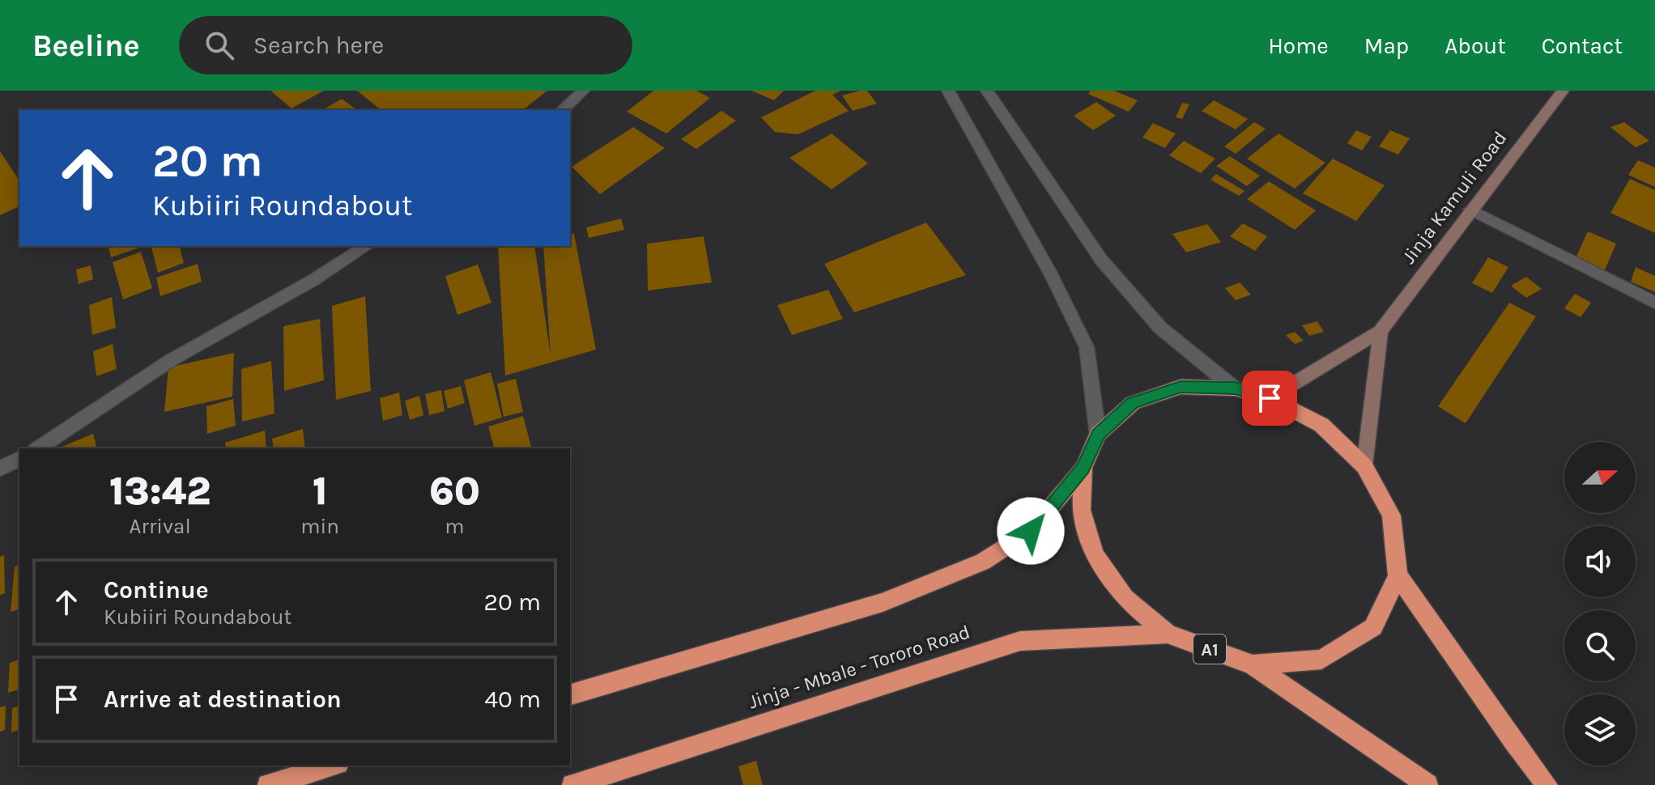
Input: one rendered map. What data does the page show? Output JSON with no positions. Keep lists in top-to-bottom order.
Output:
{
  "streets": {
    "highway": ["A1", "Jinja - Mbale - Tororo Road"],
    "main road": ["Jinja Kamuli Road"]
  },
  "crossings": [
    ["Jinja Kamuli Road", "A1"],
    ["A1", "Jinja - Mbale - Tororo Road"]
  ],
  "north": "right",
  "page": {
    "header": "Beeline",
    "search": "Search here",
    "nav": [
      "Home",
      "Map",
      "About",
      "Contact"
    ],
    "turn": ["20 m", "Kubiiri Roundabout"],
    "eta": [
      "13:42",
      "Arrival",
      "1",
      "min",
      "60",
      "m"
    ],
    "list": [
      {
        "name": "Continue",
        "note": "Kubiiri Roundabout",
        "value": "20 m"
      },
      {
        "name": "Arrive at destination",
        "value": "40 m"
      }
    ]
  }
}
